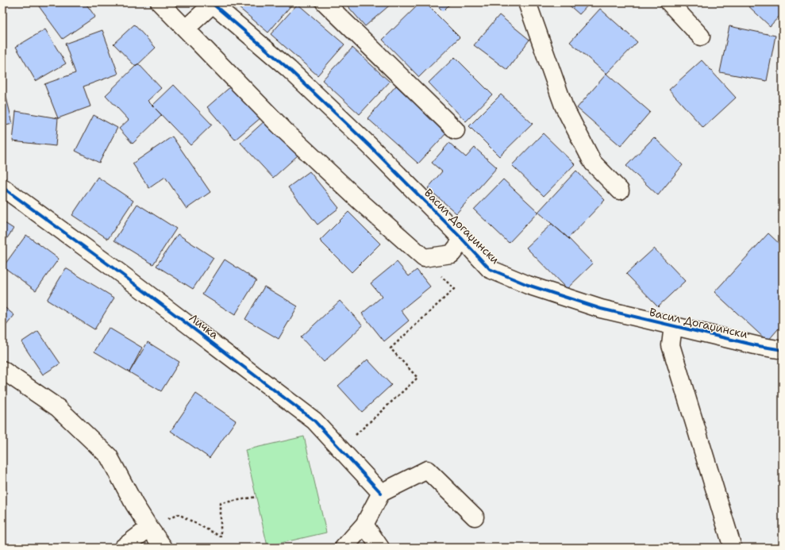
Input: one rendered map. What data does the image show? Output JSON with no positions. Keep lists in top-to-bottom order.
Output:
{
  "streets": {
    "street": ["Васил Догаџински", "Личка"]
  }
}
